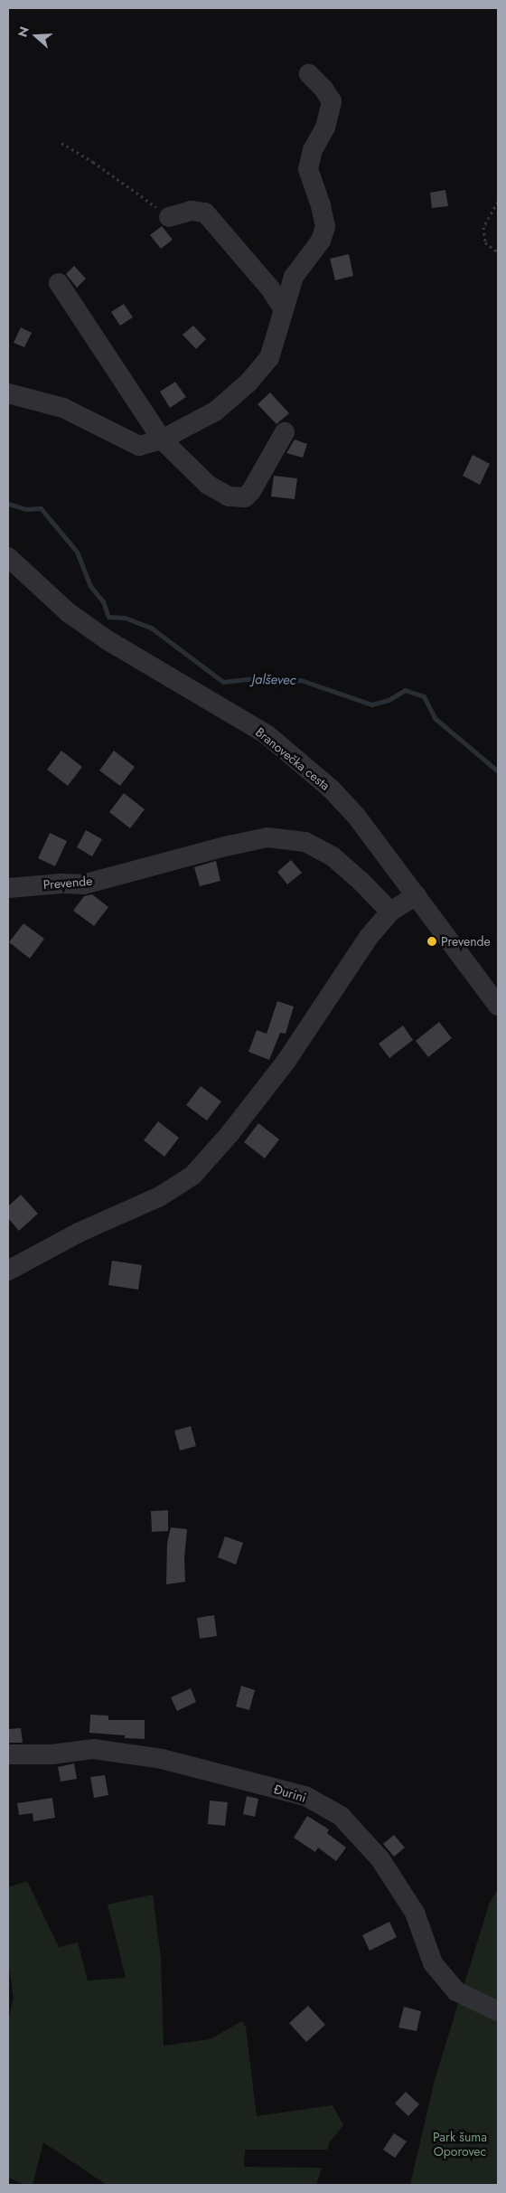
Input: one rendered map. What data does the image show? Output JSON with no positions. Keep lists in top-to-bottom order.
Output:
{
  "streets": {
    "street": ["Branovečka cesta", "Prevende", "Đurini"]
  },
  "water": ["Jalševec"],
  "parks": ["Park šuma Oporovec"],
  "places": ["Prevende"],
  "north": "left"
}
